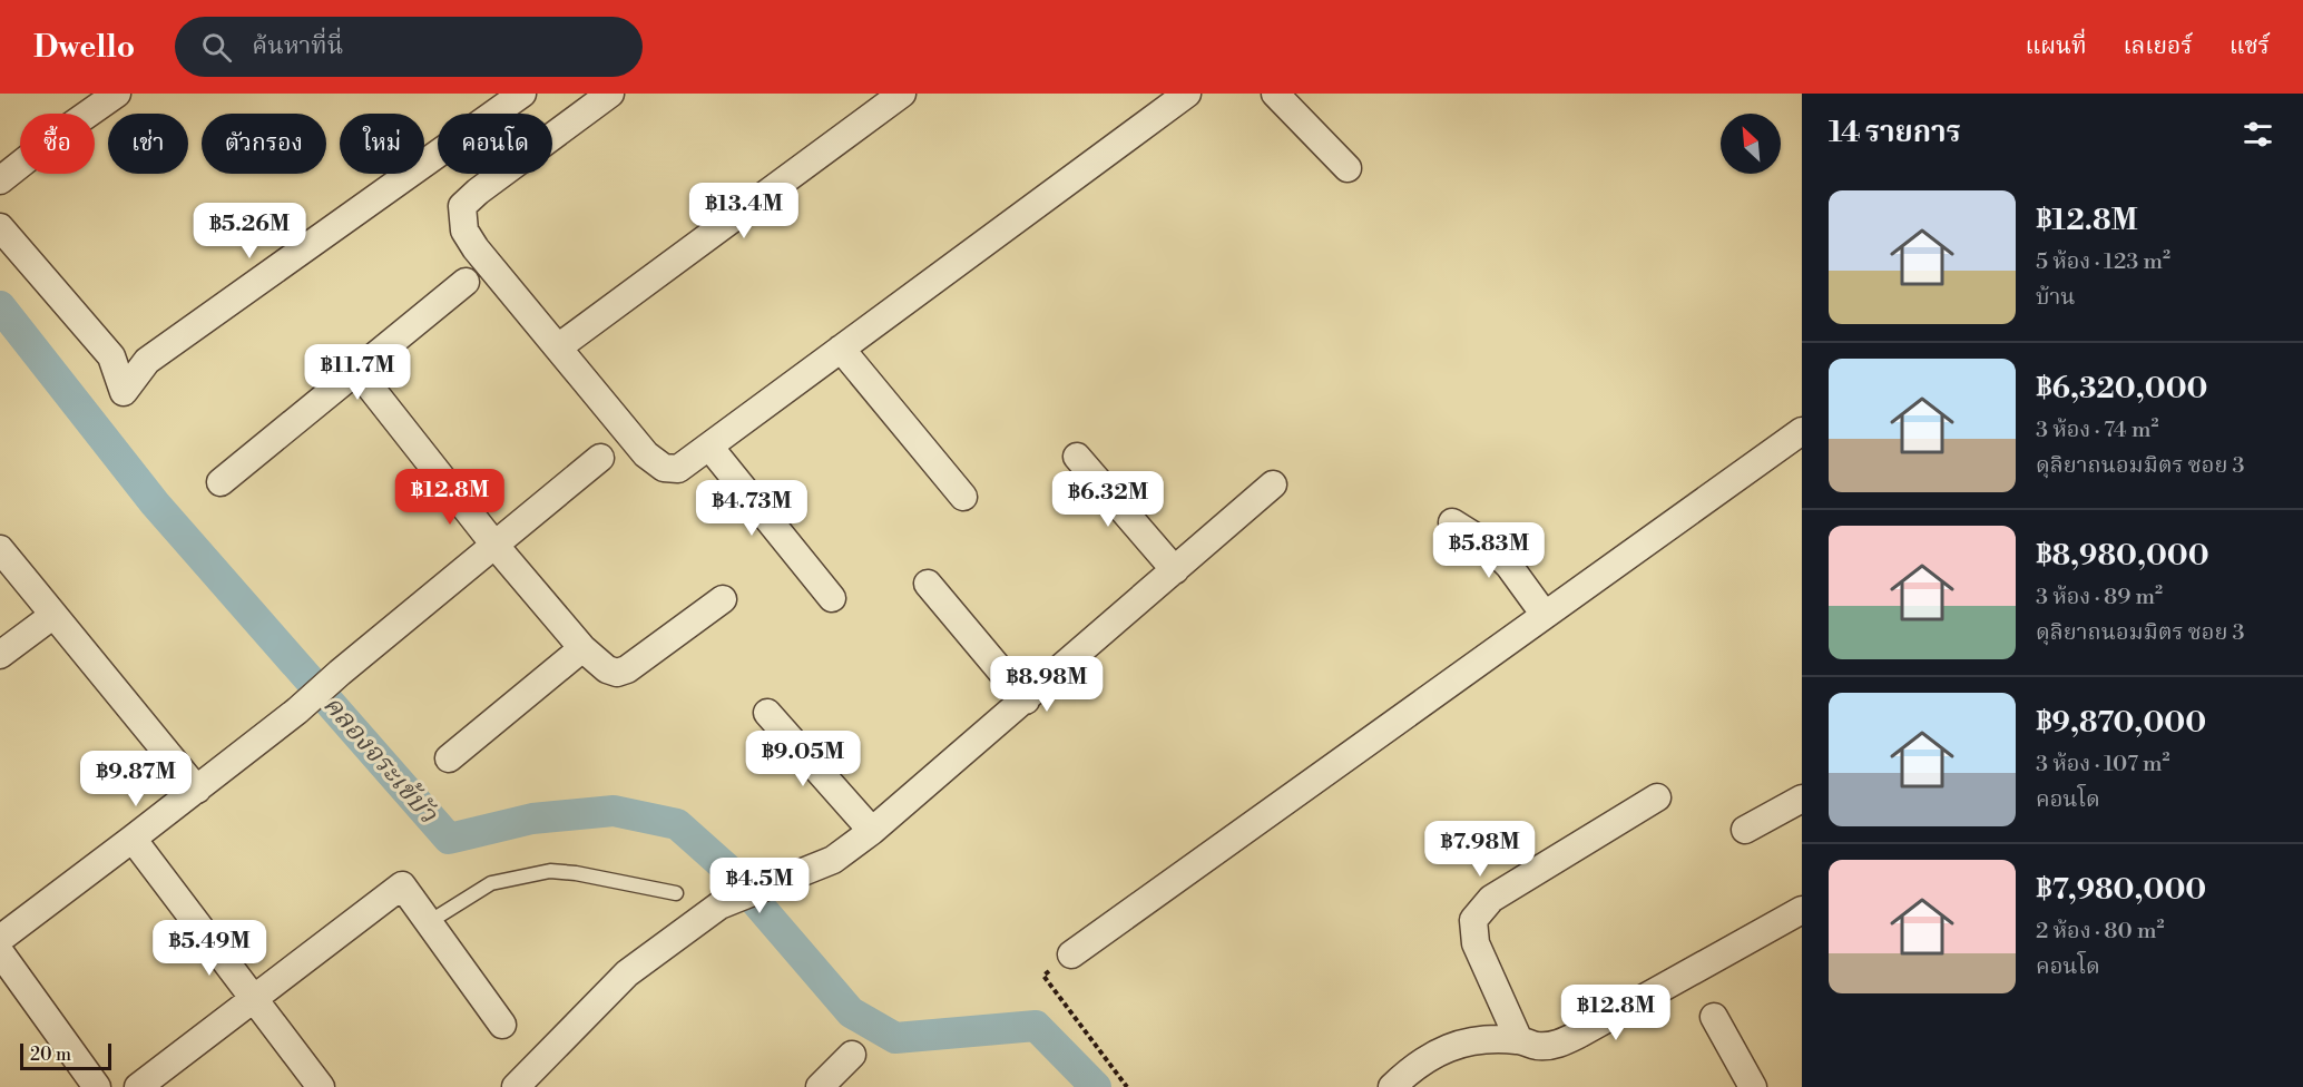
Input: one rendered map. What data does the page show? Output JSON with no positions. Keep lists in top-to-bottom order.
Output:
{
  "water": ["คลองจระเข้บัว"],
  "scale_bar": "20 m",
  "north": "top left",
  "page": {
    "header": "Dwello",
    "search": "ค้นหาที่นี่",
    "nav": ["แผนที่", "เลเยอร์", "แชร์"],
    "heading": "14 รายการ",
    "chip": [
      "ซื้อ",
      "เช่า",
      "ตัวกรอง",
      "ใหม่",
      "คอนโด"
    ],
    "list": [
      {
        "name": "฿12.8M",
        "note": "5 ห้อง · 123 m² · บ้าน"
      },
      {
        "name": "฿6,320,000",
        "note": "3 ห้อง · 74 m² · ดุลิยาถนอมมิตร ซอย 3"
      },
      {
        "name": "฿8,980,000",
        "note": "3 ห้อง · 89 m² · ดุลิยาถนอมมิตร ซอย 3"
      },
      {
        "name": "฿9,870,000",
        "note": "3 ห้อง · 107 m² · คอนโด"
      },
      {
        "name": "฿7,980,000",
        "note": "2 ห้อง · 80 m² · คอนโด"
      }
    ],
    "price": [
      "฿13.4M",
      "฿5.26M",
      "฿11.7M",
      "฿12.8M",
      "฿6.32M",
      "฿4.73M",
      "฿5.83M",
      "฿8.98M",
      "฿9.05M",
      "฿9.87M",
      "฿7.98M",
      "฿4.5M",
      "฿5.49M",
      "฿12.8M"
    ],
    "scale": "20 m"
  }
}
